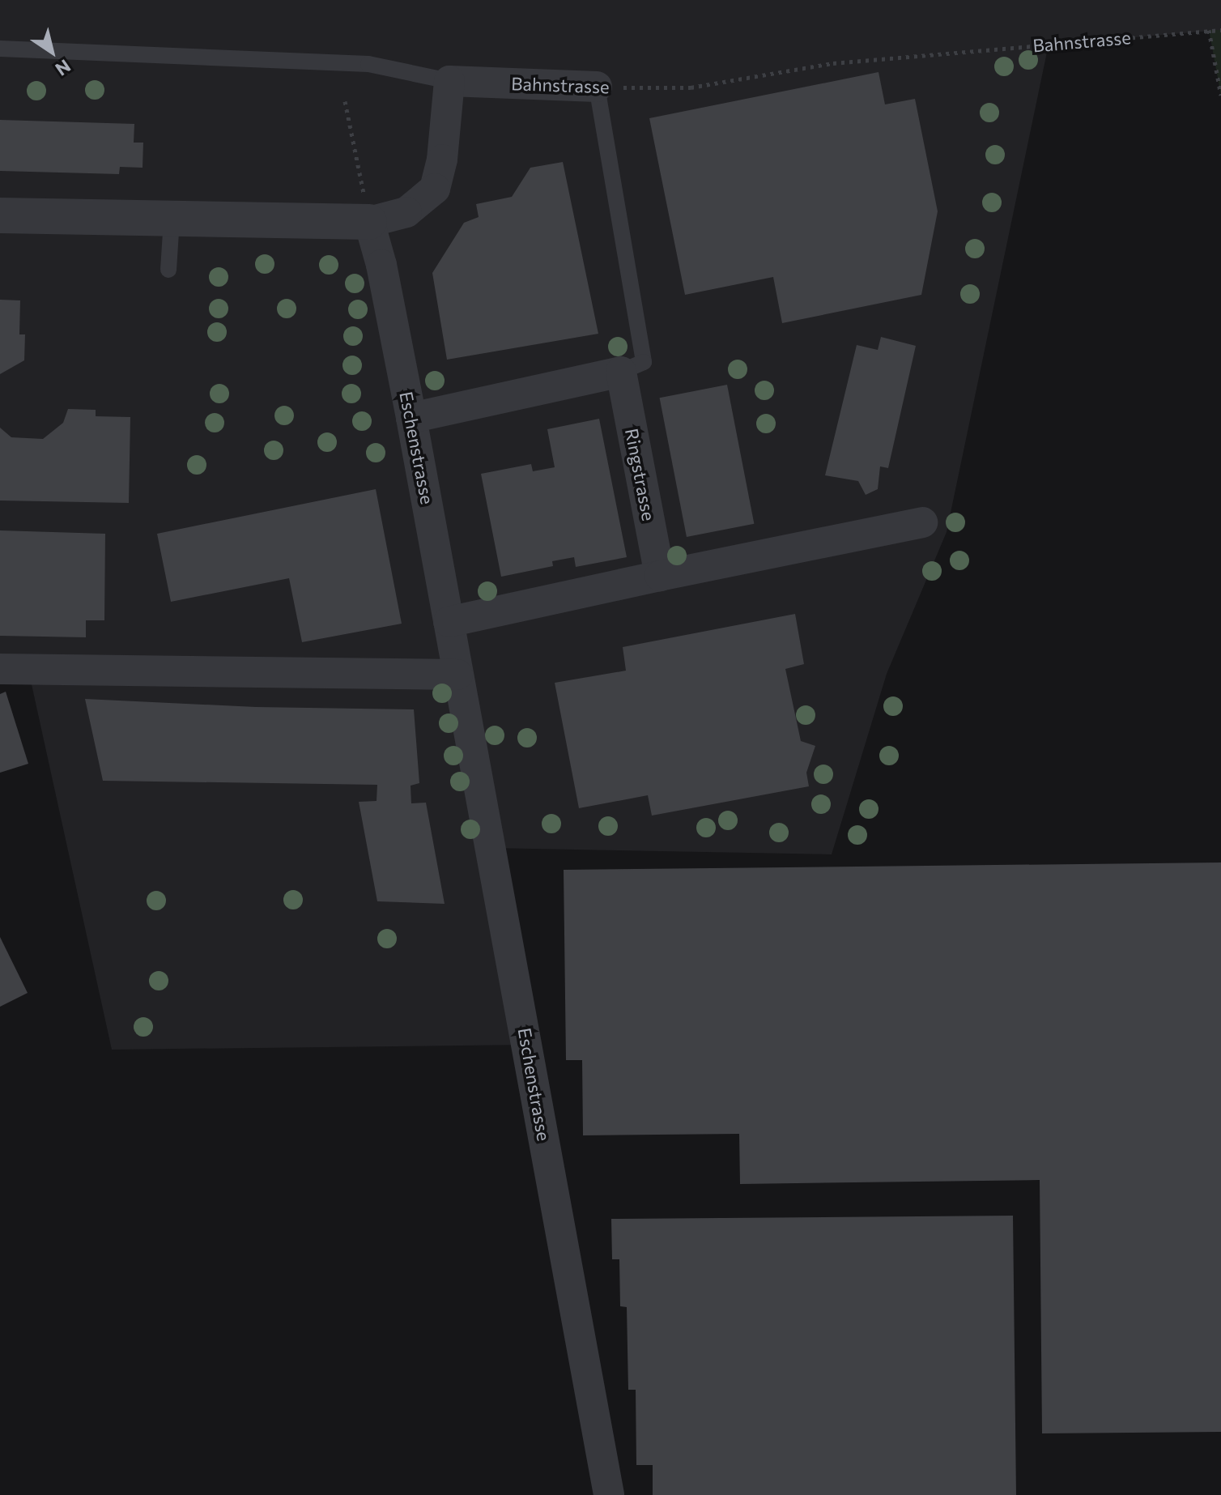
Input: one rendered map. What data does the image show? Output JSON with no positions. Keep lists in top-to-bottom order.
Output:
{
  "streets": {
    "street": ["Bahnstrasse", "Eschenstrasse", "Ringstrasse"]
  },
  "north": "bottom right"
}
